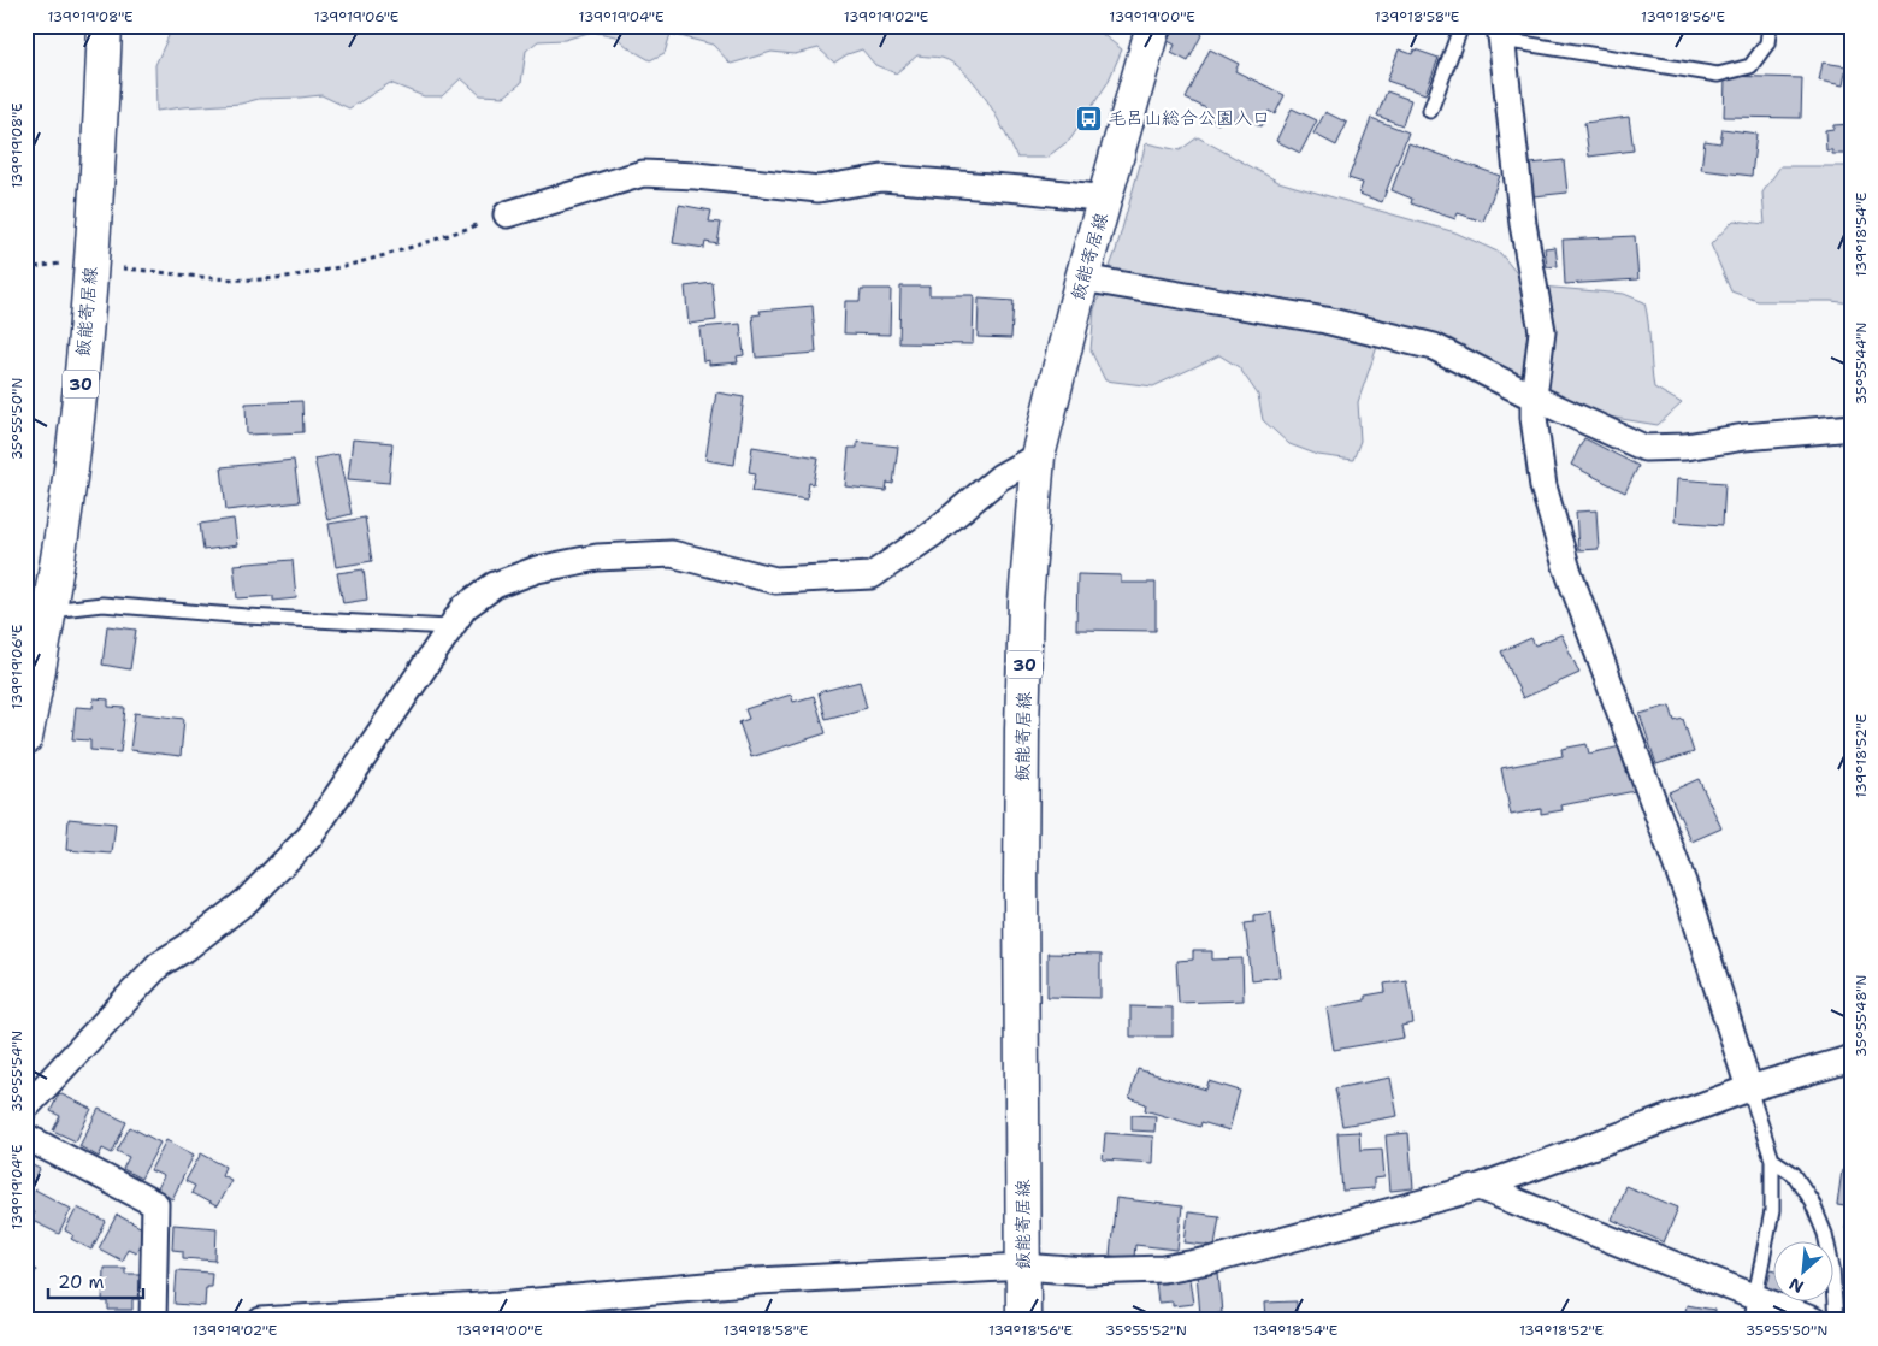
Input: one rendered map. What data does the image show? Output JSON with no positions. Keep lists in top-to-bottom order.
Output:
{
  "streets": {
    "main road": ["飯能寄居線", "30"]
  },
  "places": {
    "bus stop": ["毛呂山総合公園入口"]
  },
  "scale_bar": "20 m",
  "north": "bottom left",
  "coordinates": [
    "139°19'08\"E",
    "139°19'06\"E",
    "139°19'04\"E",
    "139°19'02\"E",
    "139°19'00\"E",
    "139°18'58\"E",
    "139°18'56\"E",
    "139°18'54\"E",
    "35°55'44\"N",
    "35°55'50\"N",
    "139°18'52\"E",
    "35°55'48\"N",
    "35°55'54\"N",
    "35°55'52\"N"
  ]
}
